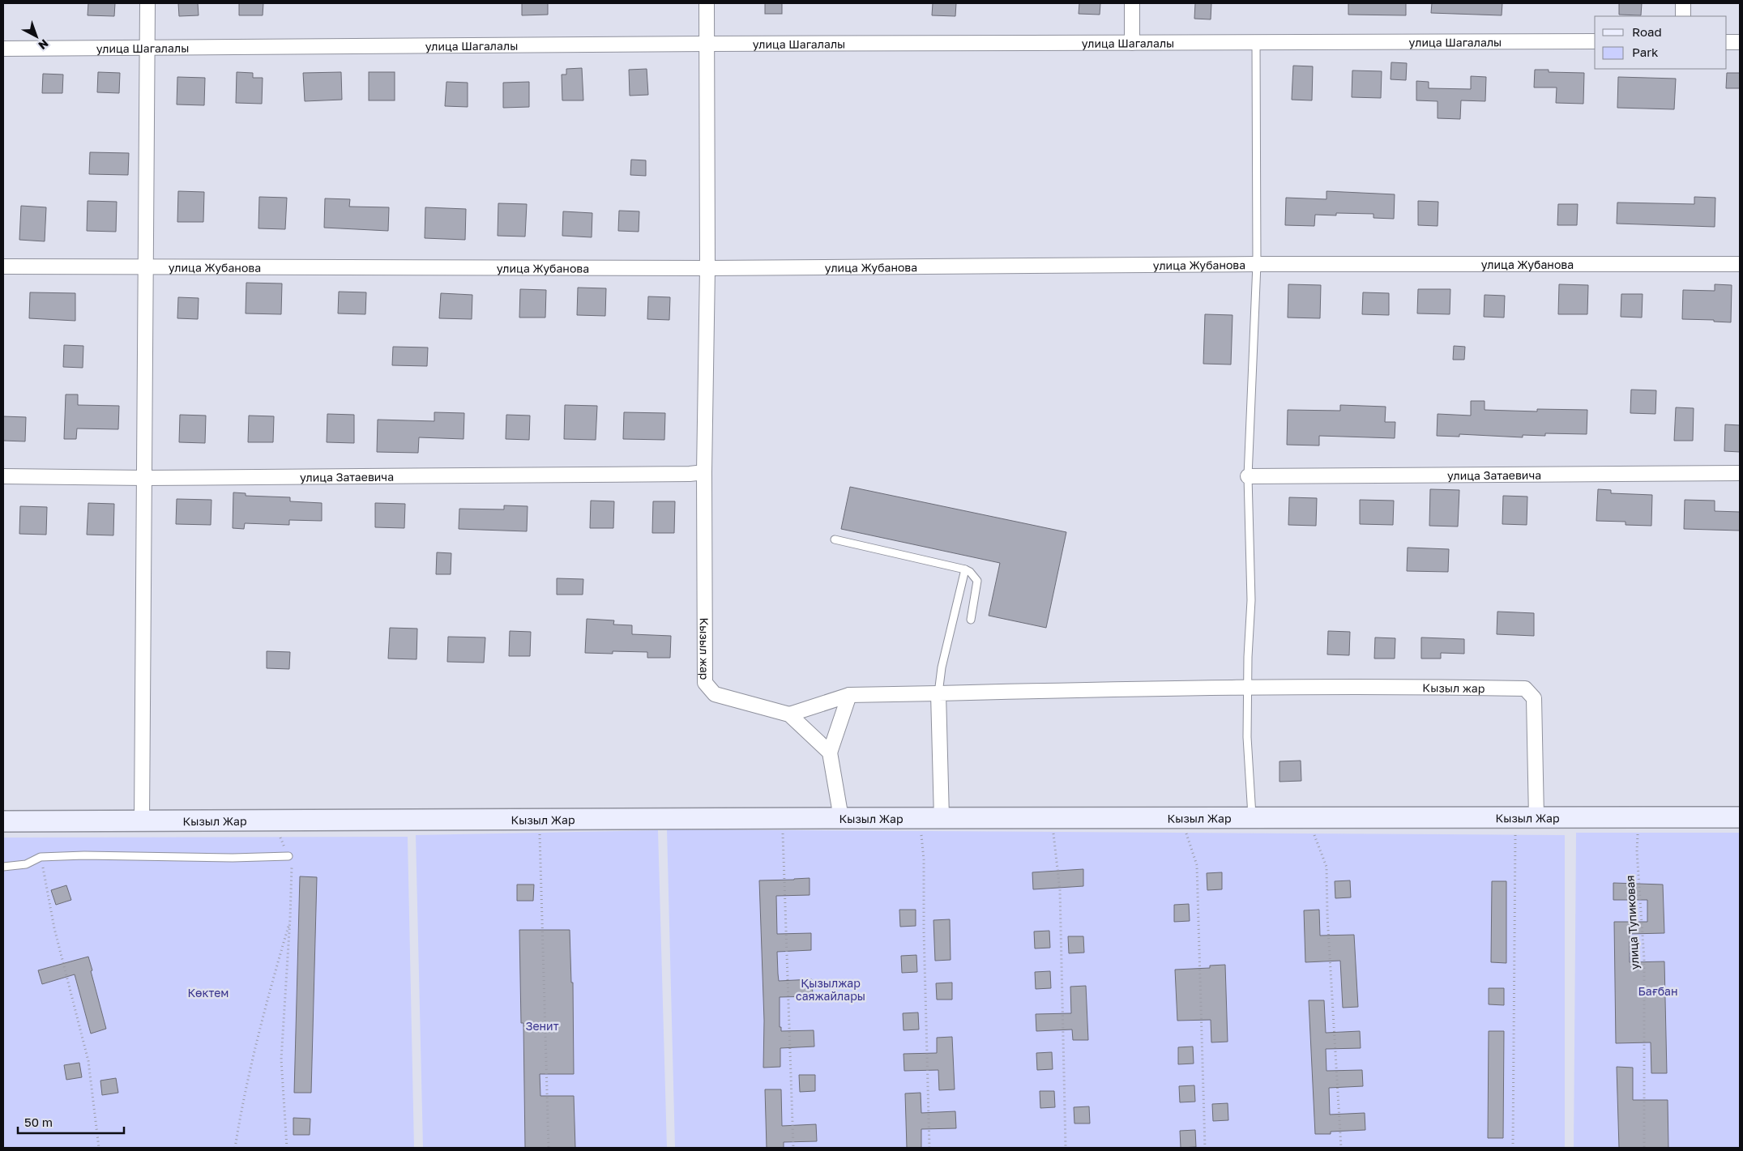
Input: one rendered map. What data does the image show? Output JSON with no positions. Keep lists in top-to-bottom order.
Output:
{
  "streets": {
    "main road": ["Кызыл Жар"],
    "street": [
      "улица Шагалалы",
      "улица Жубанова",
      "улица Затаевича",
      "Кызыл жар"
    ],
    "path": ["улица Тупиковая"]
  },
  "crossings": [
    ["улица Шагалалы", "Кызыл жар"],
    ["улица Жубанова", "Кызыл жар"],
    ["улица Затаевича", "Кызыл жар"],
    ["Кызыл жар", "Кызыл Жар"],
    ["Кызыл Жар", "улица Тупиковая"]
  ],
  "parks": [
    "Қызылжар саяжайлары",
    "Бағбан",
    "Көктем",
    "Зенит"
  ],
  "legend": ["Road", "Park"],
  "scale_bar": "50 m",
  "north": "bottom right"
}
